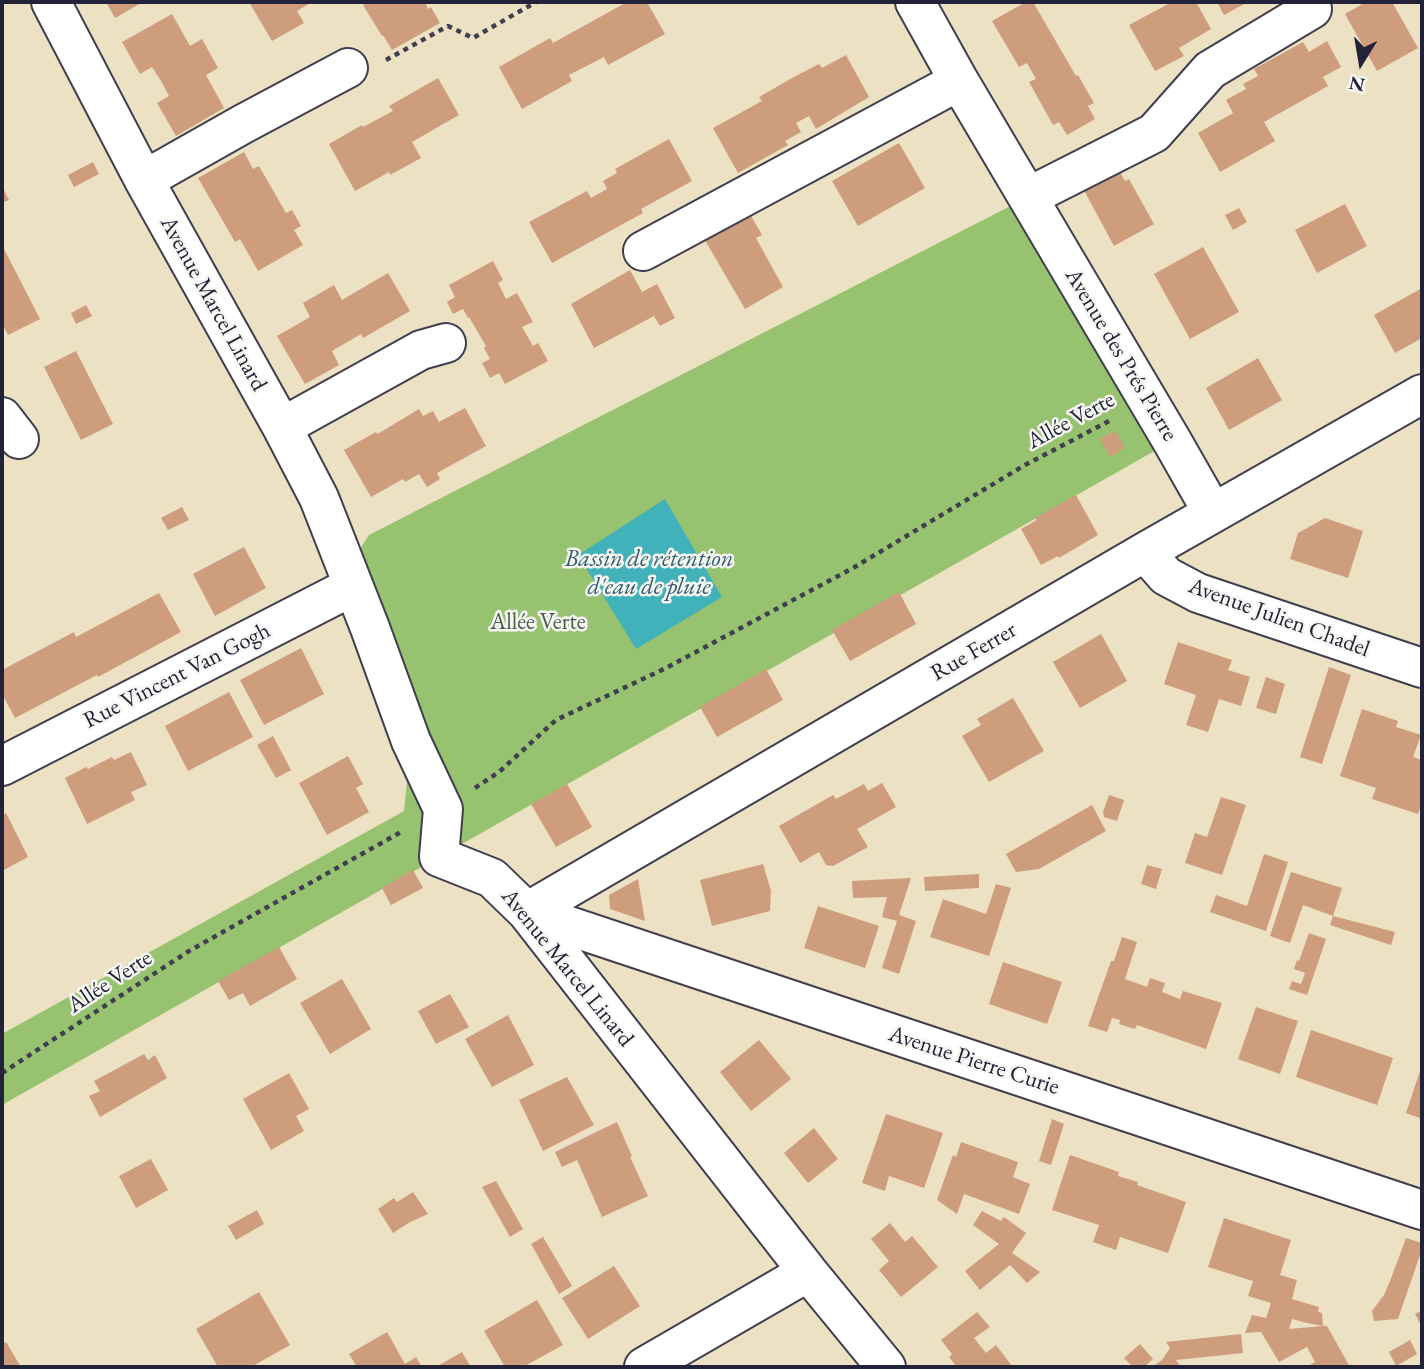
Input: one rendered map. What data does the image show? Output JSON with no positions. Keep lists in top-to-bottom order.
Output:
{
  "streets": {
    "street": [
      "Avenue Marcel Linard",
      "Avenue des Prés Pierre",
      "Avenue Julien Chadel",
      "Rue Ferrer",
      "Rue Vincent Van Gogh",
      "Avenue Pierre Curie"
    ],
    "path": ["Allée Verte"]
  },
  "crossings": [
    ["Avenue Marcel Linard", "Allée Verte"],
    ["Avenue Marcel Linard", "Rue Ferrer"],
    ["Avenue Marcel Linard", "Rue Vincent Van Gogh"],
    ["Avenue Marcel Linard", "Avenue Pierre Curie"],
    ["Avenue des Prés Pierre", "Allée Verte"],
    ["Avenue des Prés Pierre", "Rue Ferrer"],
    ["Avenue Julien Chadel", "Rue Ferrer"],
    ["Rue Ferrer", "Avenue Pierre Curie"]
  ],
  "water": ["Bassin de rétention d'eau de pluie"],
  "parks": ["Allée Verte"],
  "north": "bottom"
}
